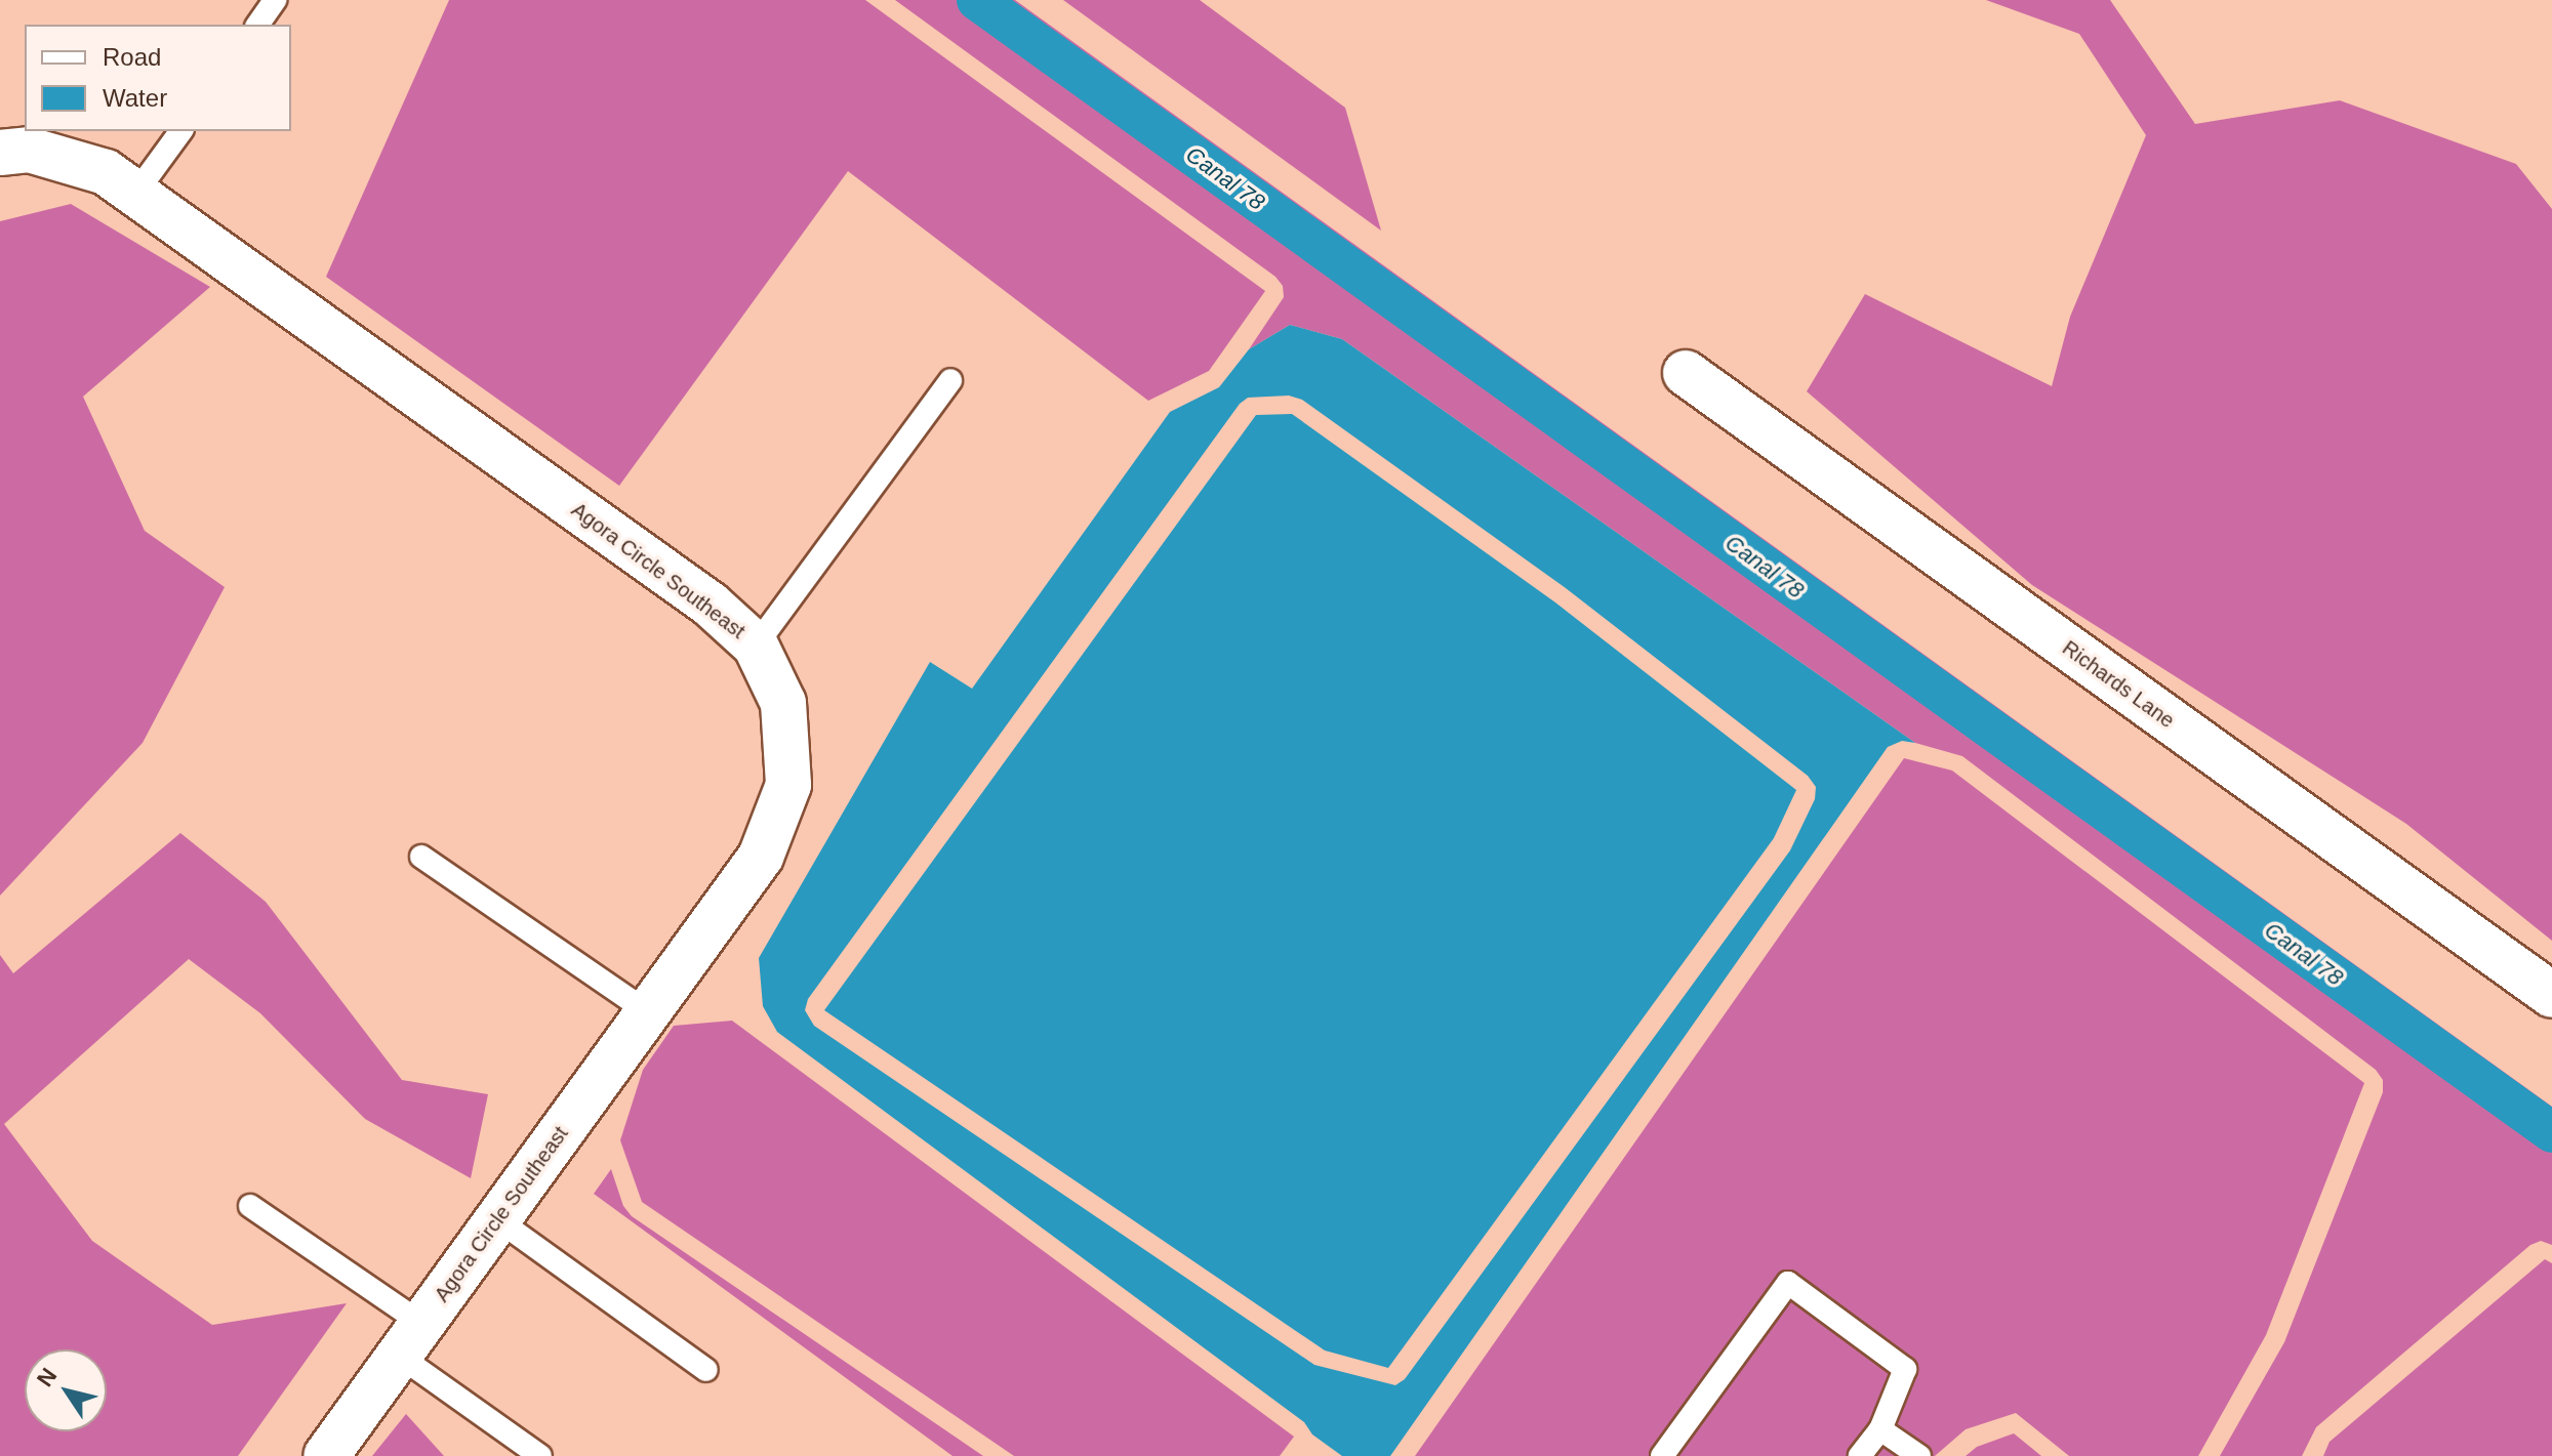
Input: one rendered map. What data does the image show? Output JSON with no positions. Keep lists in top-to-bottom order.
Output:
{
  "streets": {
    "street": ["Agora Circle Southeast", "Richards Lane"]
  },
  "water": ["Canal 78"],
  "legend": ["Road", "Water"],
  "north": "top left"
}
